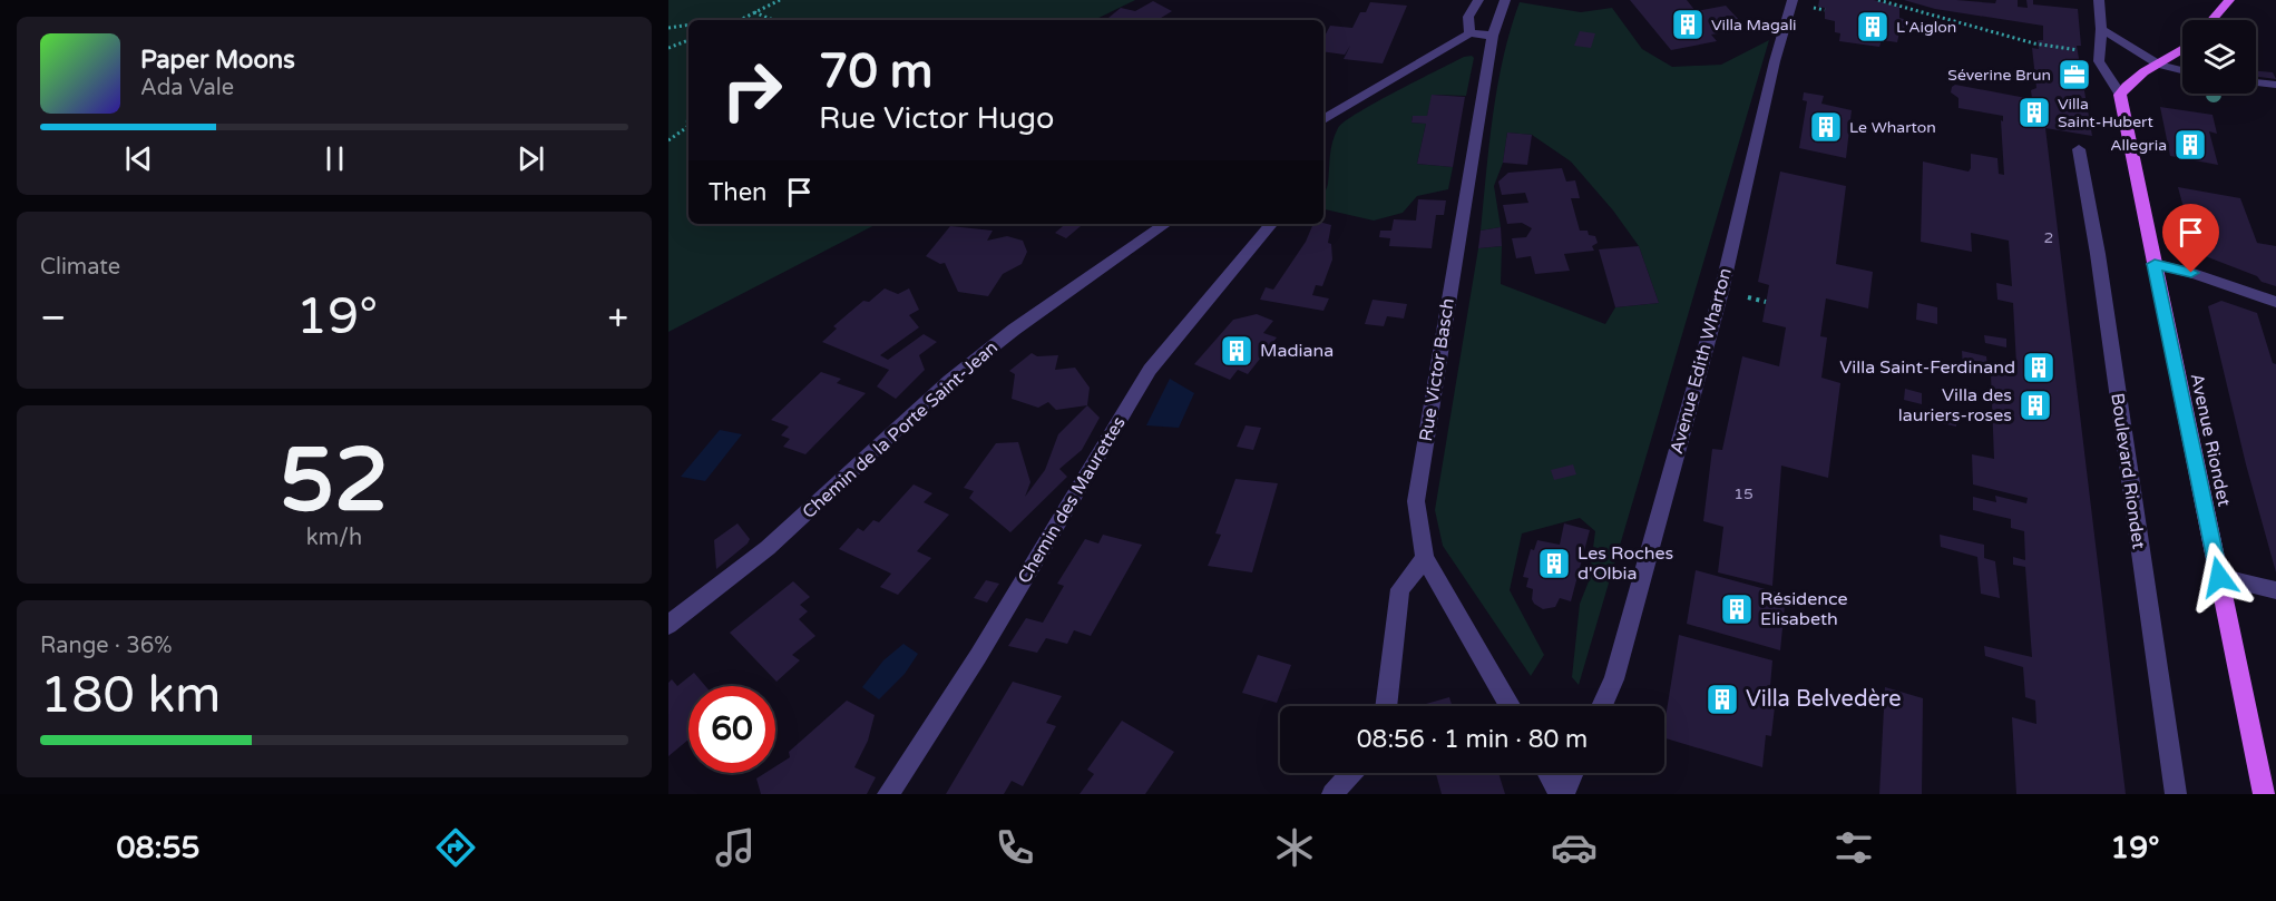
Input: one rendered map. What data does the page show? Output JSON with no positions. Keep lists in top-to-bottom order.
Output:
{
  "streets": {
    "main road": ["Avenue Riondet"],
    "street": [
      "Avenue Edith Wharton",
      "Rue Victor Basch",
      "Chemin de la Porte Saint-Jean",
      "Boulevard Riondet",
      "Chemin des Maurettes"
    ]
  },
  "places": {
    "building": [
      "Villa Magali",
      "L'Aiglon",
      "Villa Saint-Hubert",
      "Le Wharton",
      "Allegria",
      "Madiana",
      "Villa Saint-Ferdinand",
      "Villa des lauriers-roses",
      "Les Roches d'Olbia",
      "Résidence Elisabeth",
      "Villa Belvedère"
    ],
    "office": ["Séverine Brun"]
  },
  "house_numbers": ["2", "15"],
  "page": {
    "turn": ["70 m", "Rue Victor Hugo"],
    "song": ["Paper Moons", "Ada Vale"],
    "then": "Then",
    "tile": [
      "Climate",
      ["52", "km/h"],
      ["Range · 36%", "180 km"]
    ],
    "heat": ["−", "19°", "+"],
    "limit": "60",
    "trip": "08:56 · 1 min · 80 m",
    "tabs": ["08:55", "19°"]
  }
}
